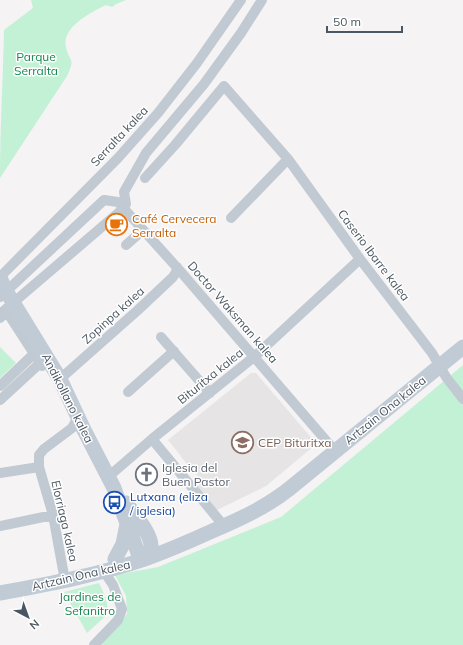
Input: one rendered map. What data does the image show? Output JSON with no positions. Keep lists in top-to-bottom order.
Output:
{
  "streets": {
    "main road": ["Andikollano kalea", "Artzain Ona kalea"],
    "street": [
      "Serralta kalea",
      "Caserio Ibarre kalea",
      "Doctor Waksman kalea",
      "Zopinpa kalea",
      "Bituritxa kalea",
      "Elorriaga kalea"
    ]
  },
  "crossings": [
    ["Serralta kalea", "Doctor Waksman kalea"],
    ["Serralta kalea", "Andikollano kalea"],
    ["Caserio Ibarre kalea", "Bituritxa kalea"],
    ["Caserio Ibarre kalea", "Artzain Ona kalea"],
    ["Doctor Waksman kalea", "Zopinpa kalea"],
    ["Doctor Waksman kalea", "Bituritxa kalea"],
    ["Doctor Waksman kalea", "Andikollano kalea"],
    ["Doctor Waksman kalea", "Artzain Ona kalea"],
    ["Zopinpa kalea", "Andikollano kalea"],
    ["Bituritxa kalea", "Andikollano kalea"],
    ["Andikollano kalea", "Artzain Ona kalea"],
    ["Artzain Ona kalea", "Elorriaga kalea"]
  ],
  "parks": ["Parque Serralta", "Jardines de Sefanitro"],
  "places": {
    "cafe": ["Café Cervecera Serralta"],
    "school or university": ["CEP Bituritxa"],
    "church": ["Iglesia del Buen Pastor"],
    "bus stop": ["Lutxana (eliza / iglesia)"]
  },
  "scale_bar": "50 m",
  "north": "bottom right"
}
